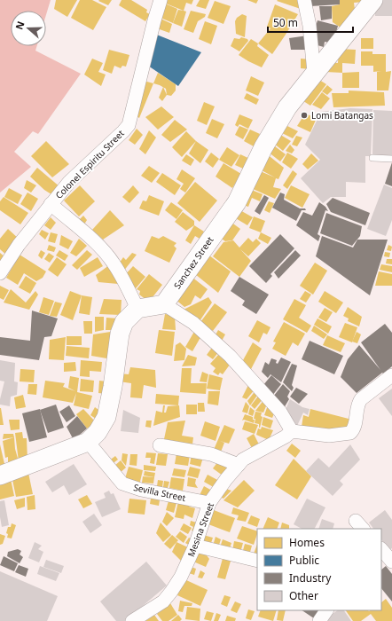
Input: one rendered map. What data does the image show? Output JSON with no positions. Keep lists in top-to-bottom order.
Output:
{
  "streets": {
    "street": [
      "Colonel Espiritu Street",
      "Sanchez Street",
      "Sevilla Street",
      "Mesina Street"
    ]
  },
  "crossings": [
    ["Sevilla Street", "Mesina Street"]
  ],
  "places": ["Lomi Batangas"],
  "legend": [
    "Homes",
    "Public",
    "Industry",
    "Other"
  ],
  "scale_bar": "50 m",
  "north": "left"
}
